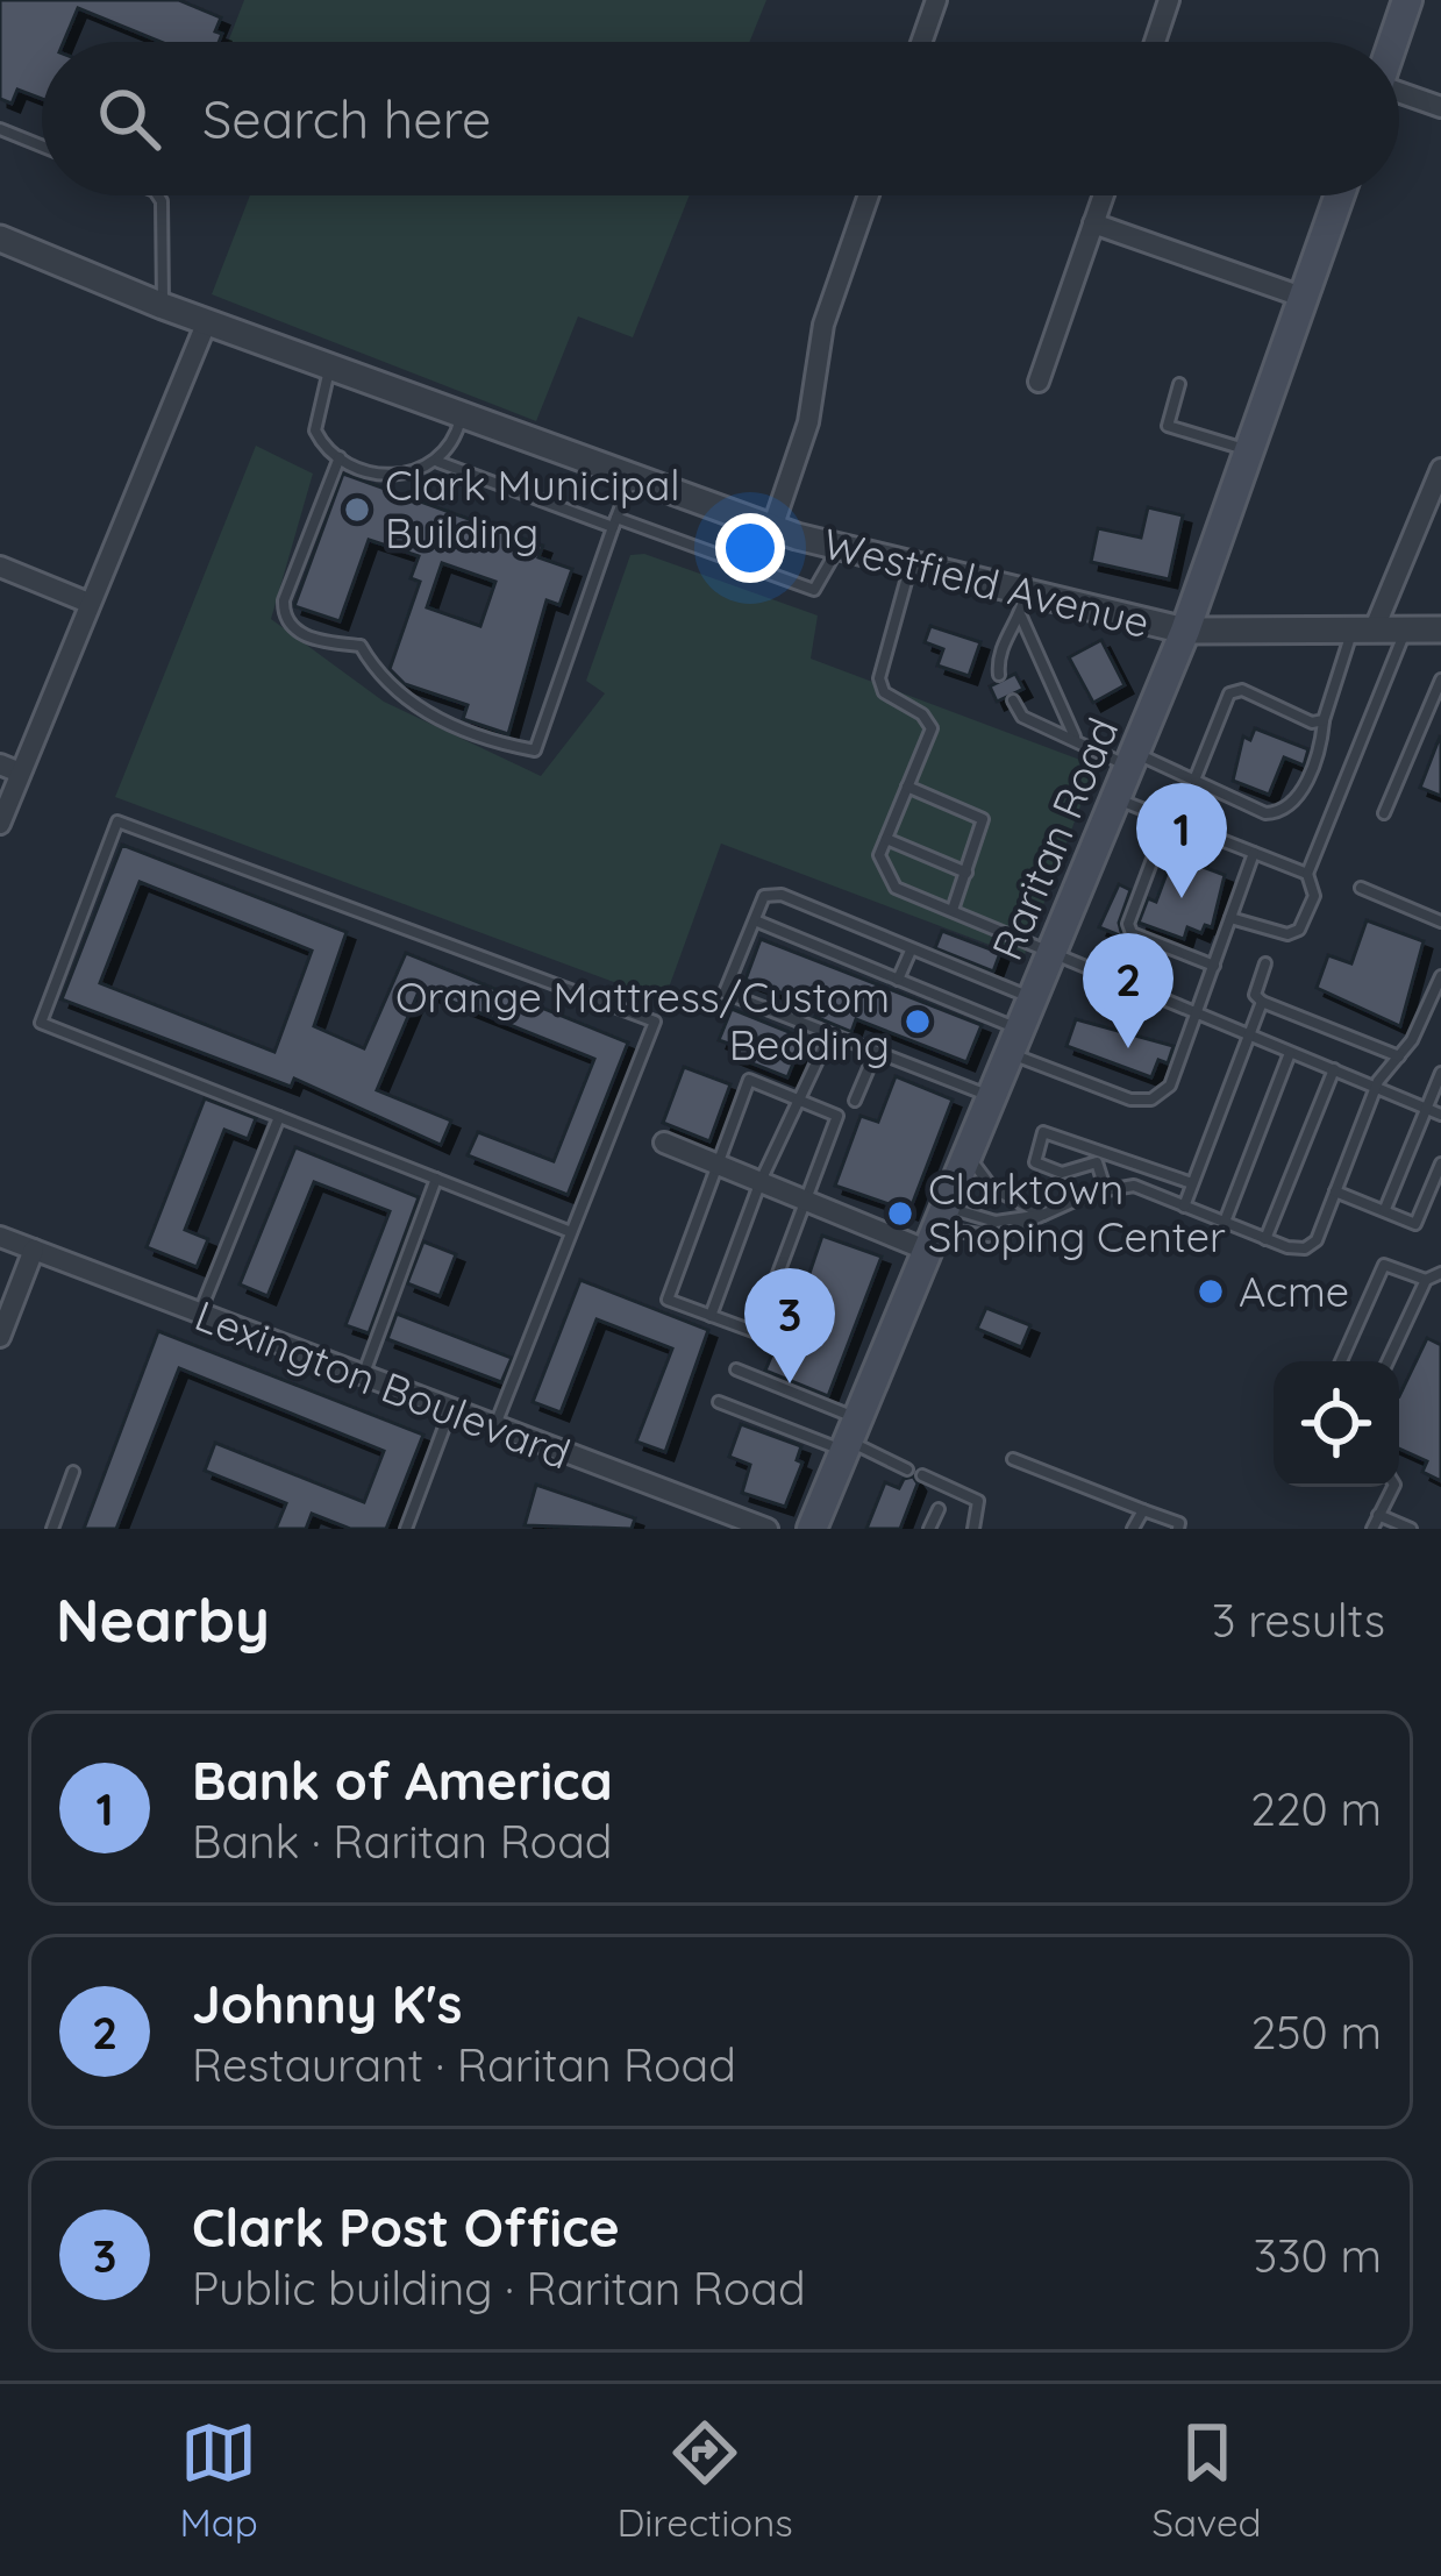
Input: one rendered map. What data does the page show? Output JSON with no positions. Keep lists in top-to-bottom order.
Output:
{
  "streets": {
    "main road": ["Raritan Road"],
    "street": ["Westfield Avenue", "Lexington Boulevard"]
  },
  "crossings": [
    ["Westfield Avenue", "Raritan Road"]
  ],
  "places": [
    "Clark Municipal Building",
    "Orange Mattress/Custom Bedding",
    "Clarktown Shoping Center",
    "Acme"
  ],
  "page": {
    "search": "Search here",
    "pins": ["1", "2", "3"],
    "heading": ["Nearby", "3 results"],
    "list": [
      {
        "mark": "1",
        "name": "Bank of America",
        "note": "Bank · Raritan Road",
        "value": "220 m"
      },
      {
        "mark": "2",
        "name": "Johnny K's",
        "note": "Restaurant · Raritan Road",
        "value": "250 m"
      },
      {
        "mark": "3",
        "name": "Clark Post Office",
        "note": "Public building · Raritan Road",
        "value": "330 m"
      }
    ],
    "nav": ["Map", "Directions", "Saved"]
  }
}
